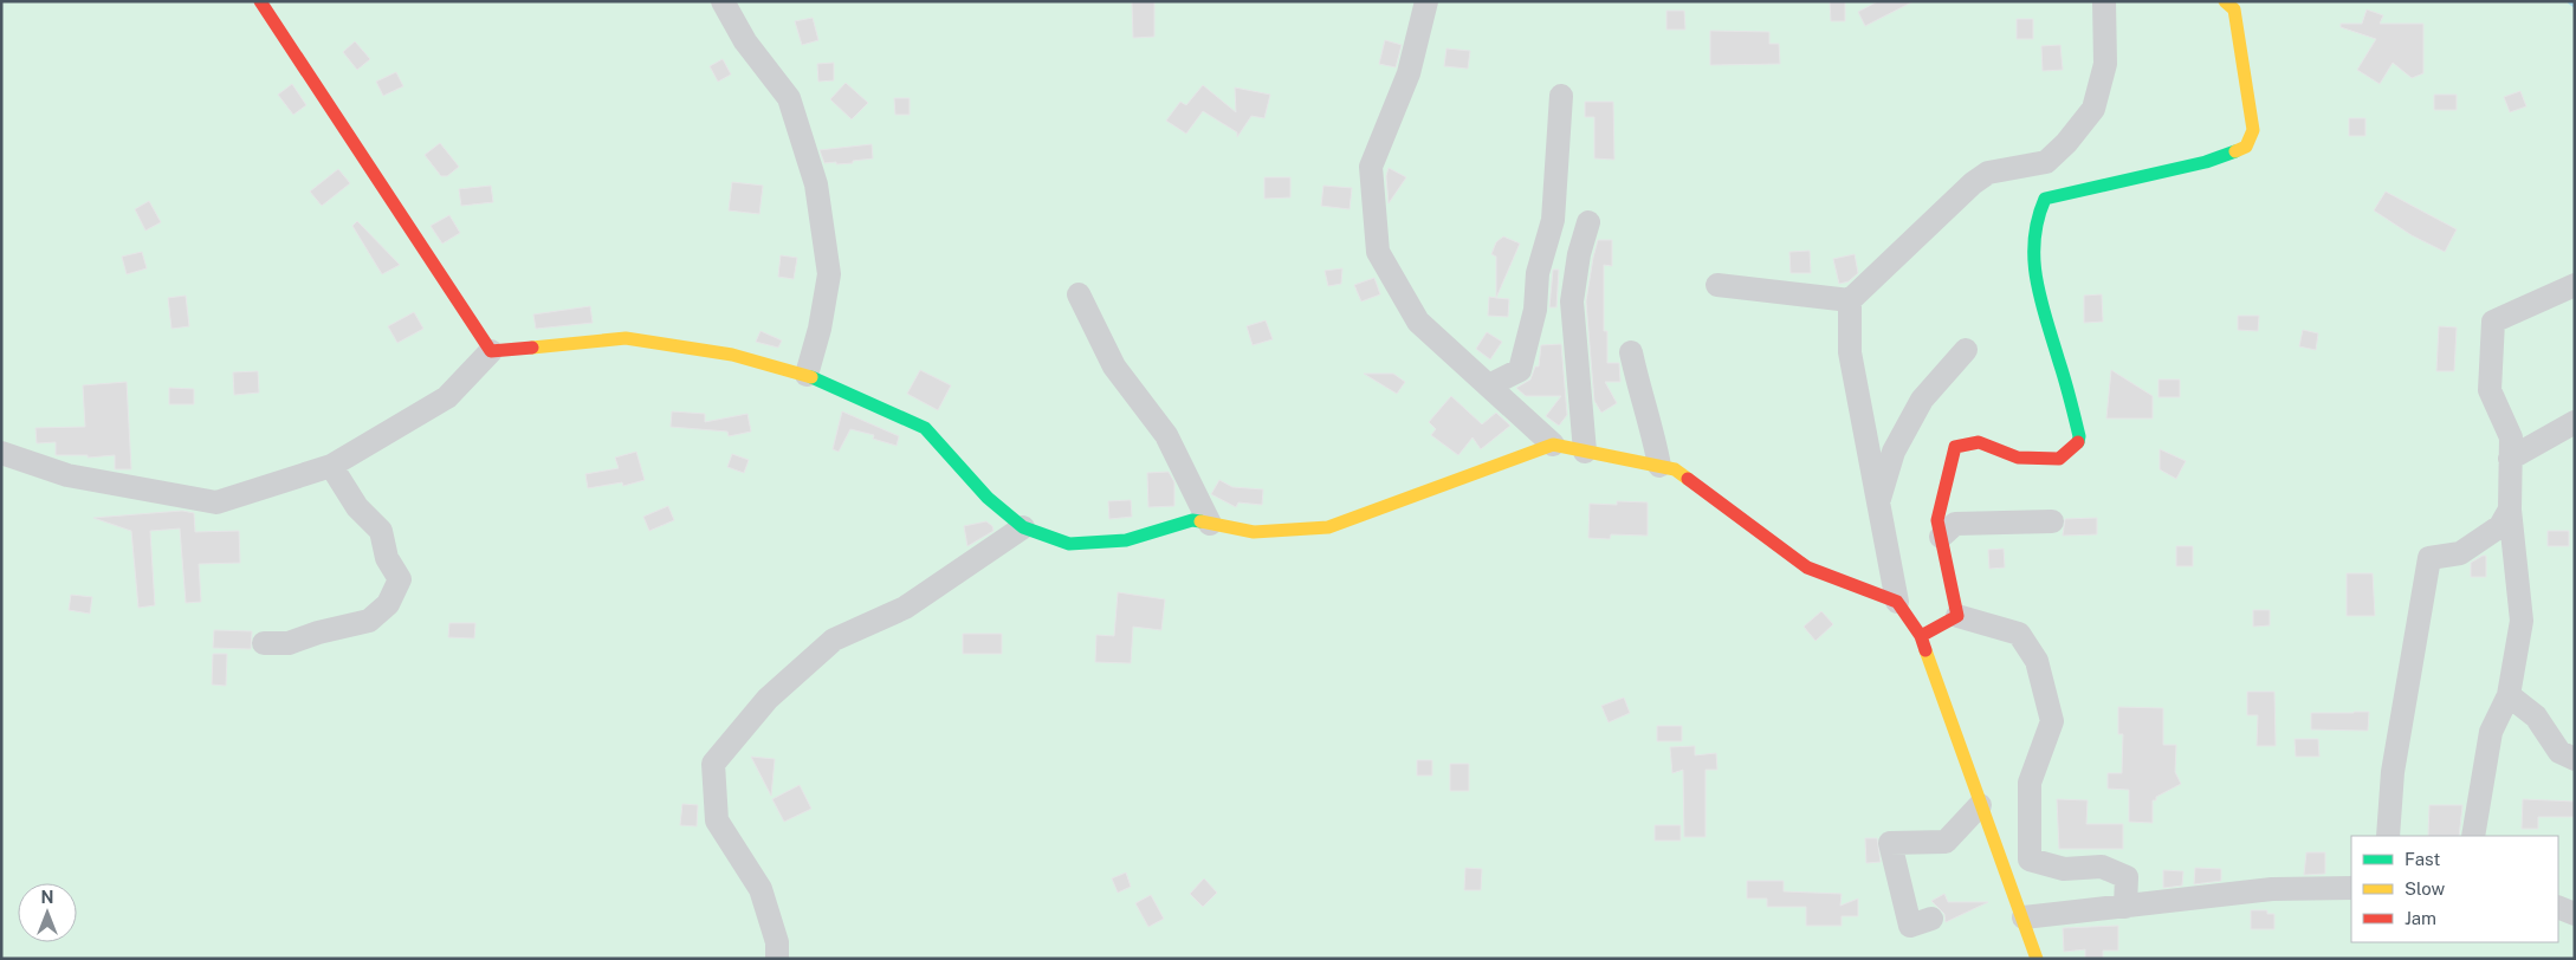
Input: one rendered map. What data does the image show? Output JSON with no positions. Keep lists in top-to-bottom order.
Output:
{
  "legend": ["Fast", "Slow", "Jam"],
  "north": "top"
}
